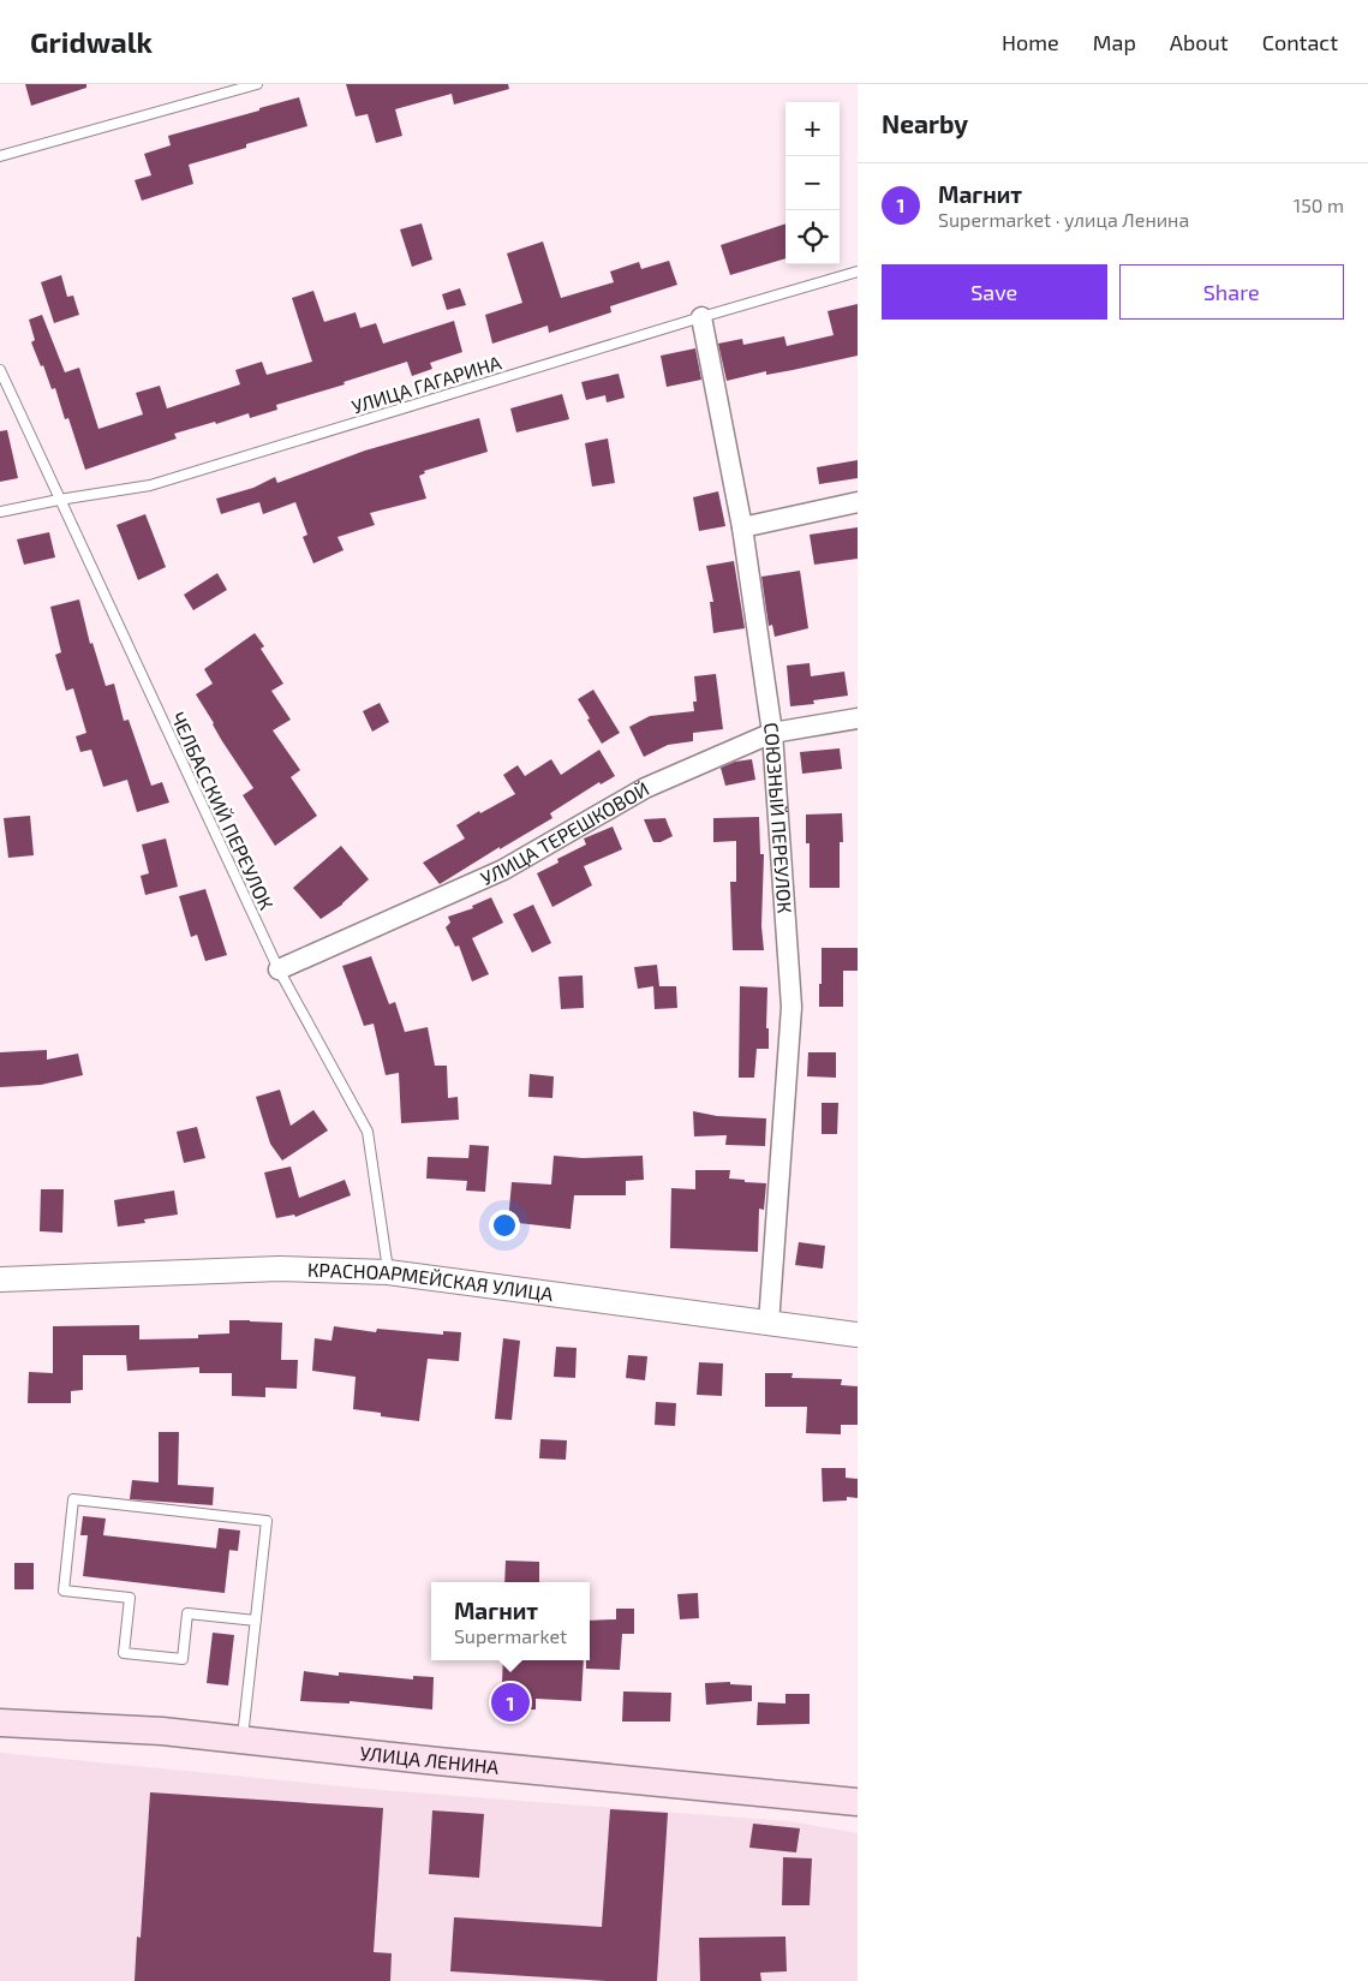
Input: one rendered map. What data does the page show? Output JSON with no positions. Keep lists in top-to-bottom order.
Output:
{
  "streets": {
    "main road": ["УЛИЦА ЛЕНИНА"],
    "street": ["СОЮЗНЫЙ ПЕРЕУЛОК", "УЛИЦА ТЕРЕШКОВОЙ", "КРАСНОАРМЕЙСКАЯ УЛИЦА"],
    "lane": ["УЛИЦА ГАГАРИНА", "ЧЕЛБАССКИЙ ПЕРЕУЛОК"]
  },
  "crossings": [
    ["УЛИЦА ГАГАРИНА", "ЧЕЛБАССКИЙ ПЕРЕУЛОК"],
    ["УЛИЦА ГАГАРИНА", "СОЮЗНЫЙ ПЕРЕУЛОК"],
    ["ЧЕЛБАССКИЙ ПЕРЕУЛОК", "УЛИЦА ТЕРЕШКОВОЙ"],
    ["ЧЕЛБАССКИЙ ПЕРЕУЛОК", "КРАСНОАРМЕЙСКАЯ УЛИЦА"],
    ["СОЮЗНЫЙ ПЕРЕУЛОК", "УЛИЦА ТЕРЕШКОВОЙ"],
    ["СОЮЗНЫЙ ПЕРЕУЛОК", "КРАСНОАРМЕЙСКАЯ УЛИЦА"]
  ],
  "page": {
    "header": "Gridwalk",
    "nav": [
      "Home",
      "Map",
      "About",
      "Contact"
    ],
    "heading": "Nearby",
    "map_buttons": ["+", "−"],
    "list": [
      {
        "mark": "1",
        "name": "Магнит",
        "note": "Supermarket · улица Ленина",
        "value": "150 m"
      }
    ],
    "buttons": ["Save", "Share"],
    "popup": ["Магнит", "Supermarket"],
    "pins": "1"
  }
}
